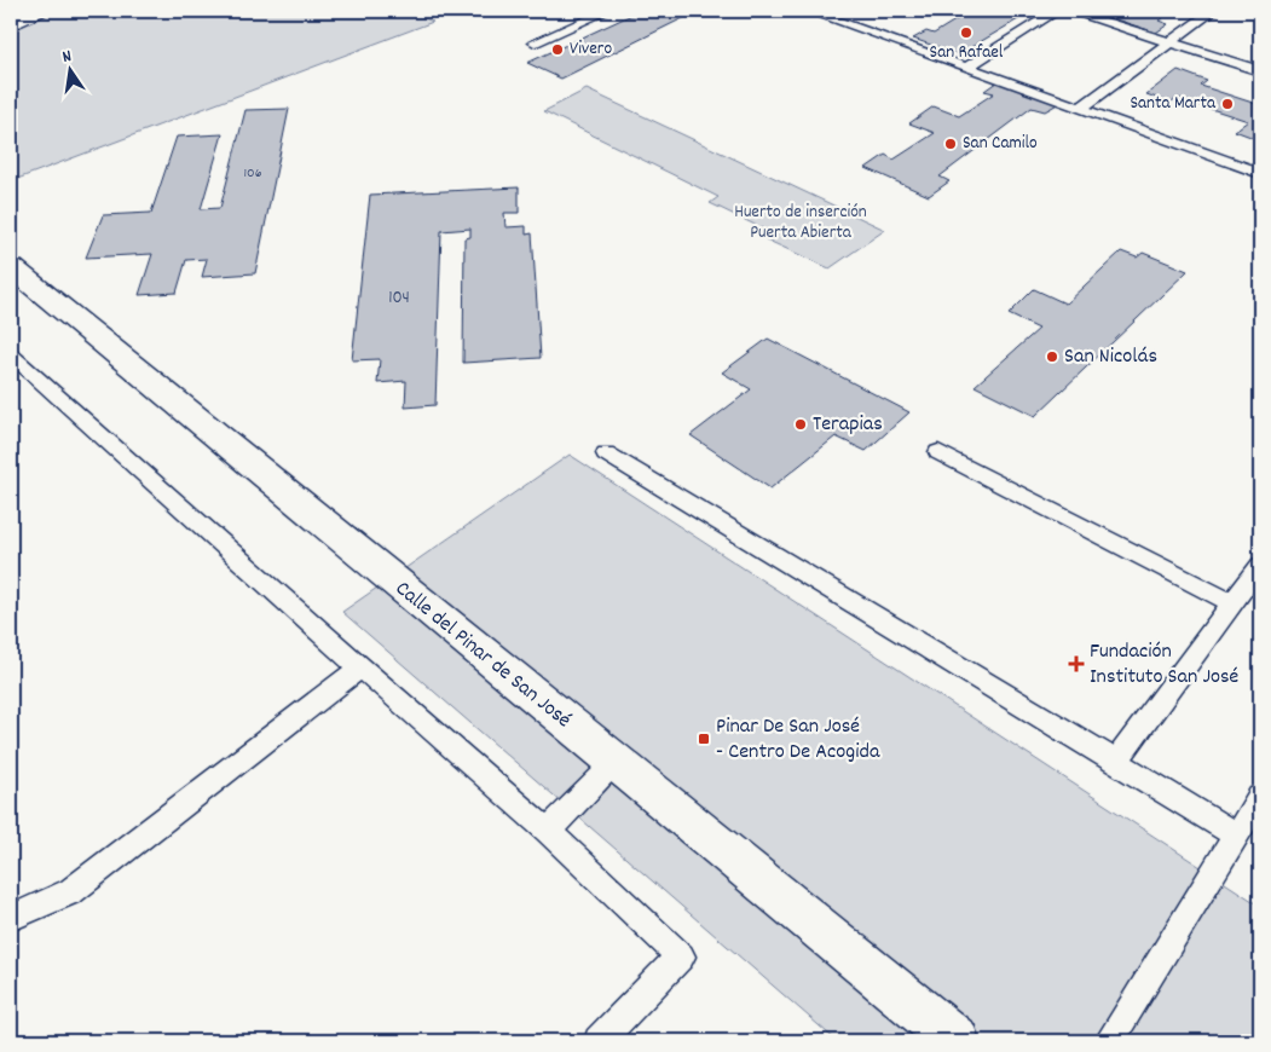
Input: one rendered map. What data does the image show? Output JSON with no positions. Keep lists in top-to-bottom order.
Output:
{
  "streets": {
    "street": ["Calle del Pinar de San José"]
  },
  "parks": ["Huerto de inserción Puerta Abierta"],
  "places": {
    "other": [
      "San Rafael",
      "Vivero",
      "Santa Marta",
      "San Camilo",
      "San Nicolás",
      "Terapias"
    ],
    "health": ["Fundación Instituto San José"],
    "transit": ["Pinar De San José - Centro De Acogida"]
  },
  "house_numbers": ["106", "104"],
  "north": "top"
}
